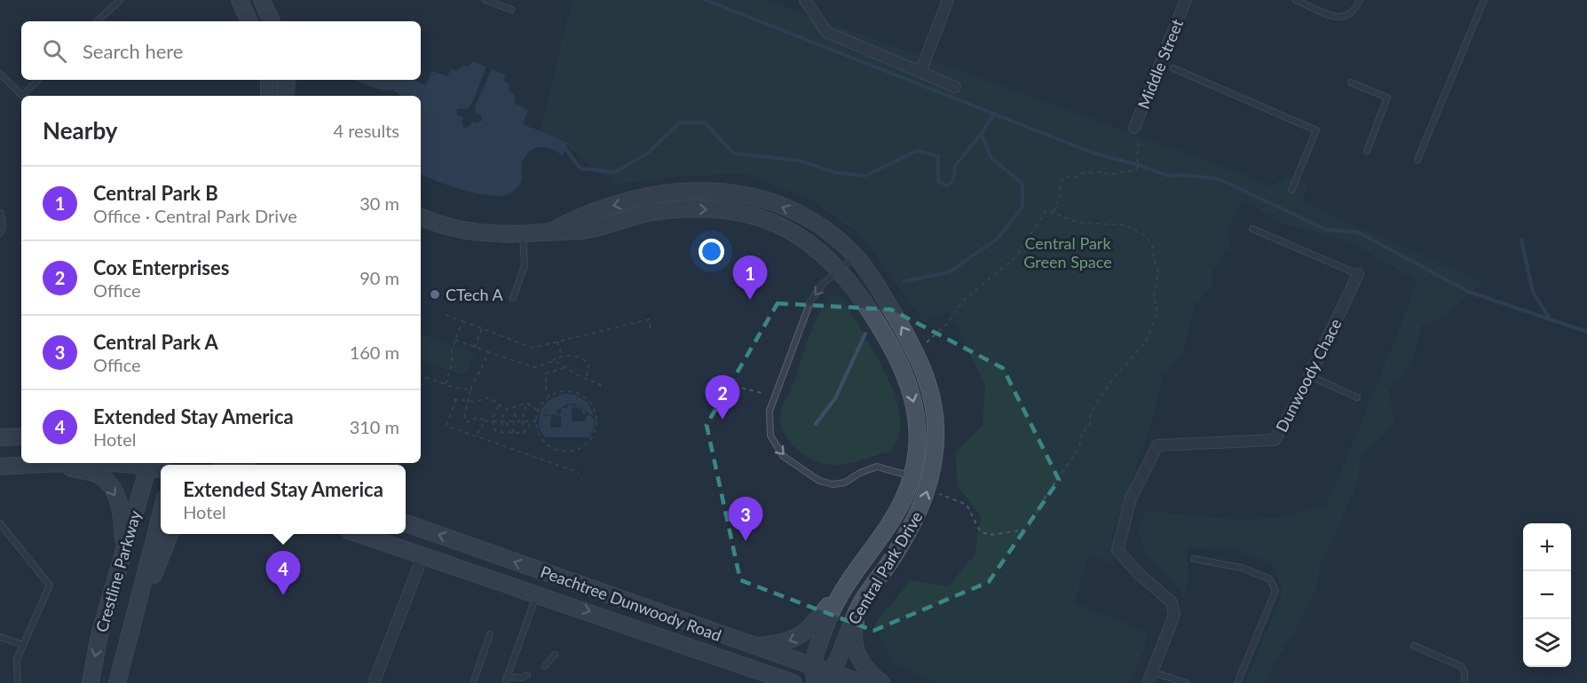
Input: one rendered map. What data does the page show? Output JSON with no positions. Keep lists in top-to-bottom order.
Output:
{
  "streets": {
    "street": [
      "Middle Street",
      "Dunwoody Chace",
      "Central Park Drive",
      "Crestline Parkway",
      "Peachtree Dunwoody Road"
    ]
  },
  "crossings": [
    ["Central Park Drive", "Peachtree Dunwoody Road"]
  ],
  "parks": ["Central Park Green Space"],
  "places": ["CTech A"],
  "page": {
    "search": "Search here",
    "heading": ["Nearby", "4 results"],
    "list": [
      {
        "mark": "1",
        "name": "Central Park B",
        "note": "Office · Central Park Drive",
        "value": "30 m"
      },
      {
        "mark": "2",
        "name": "Cox Enterprises",
        "note": "Office",
        "value": "90 m"
      },
      {
        "mark": "3",
        "name": "Central Park A",
        "note": "Office",
        "value": "160 m"
      },
      {
        "mark": "4",
        "name": "Extended Stay America",
        "note": "Hotel",
        "value": "310 m"
      }
    ],
    "pins": [
      "1",
      "2",
      "3",
      "4"
    ],
    "popup": ["Extended Stay America", "Hotel"],
    "map_buttons": ["+", "−"]
  }
}
